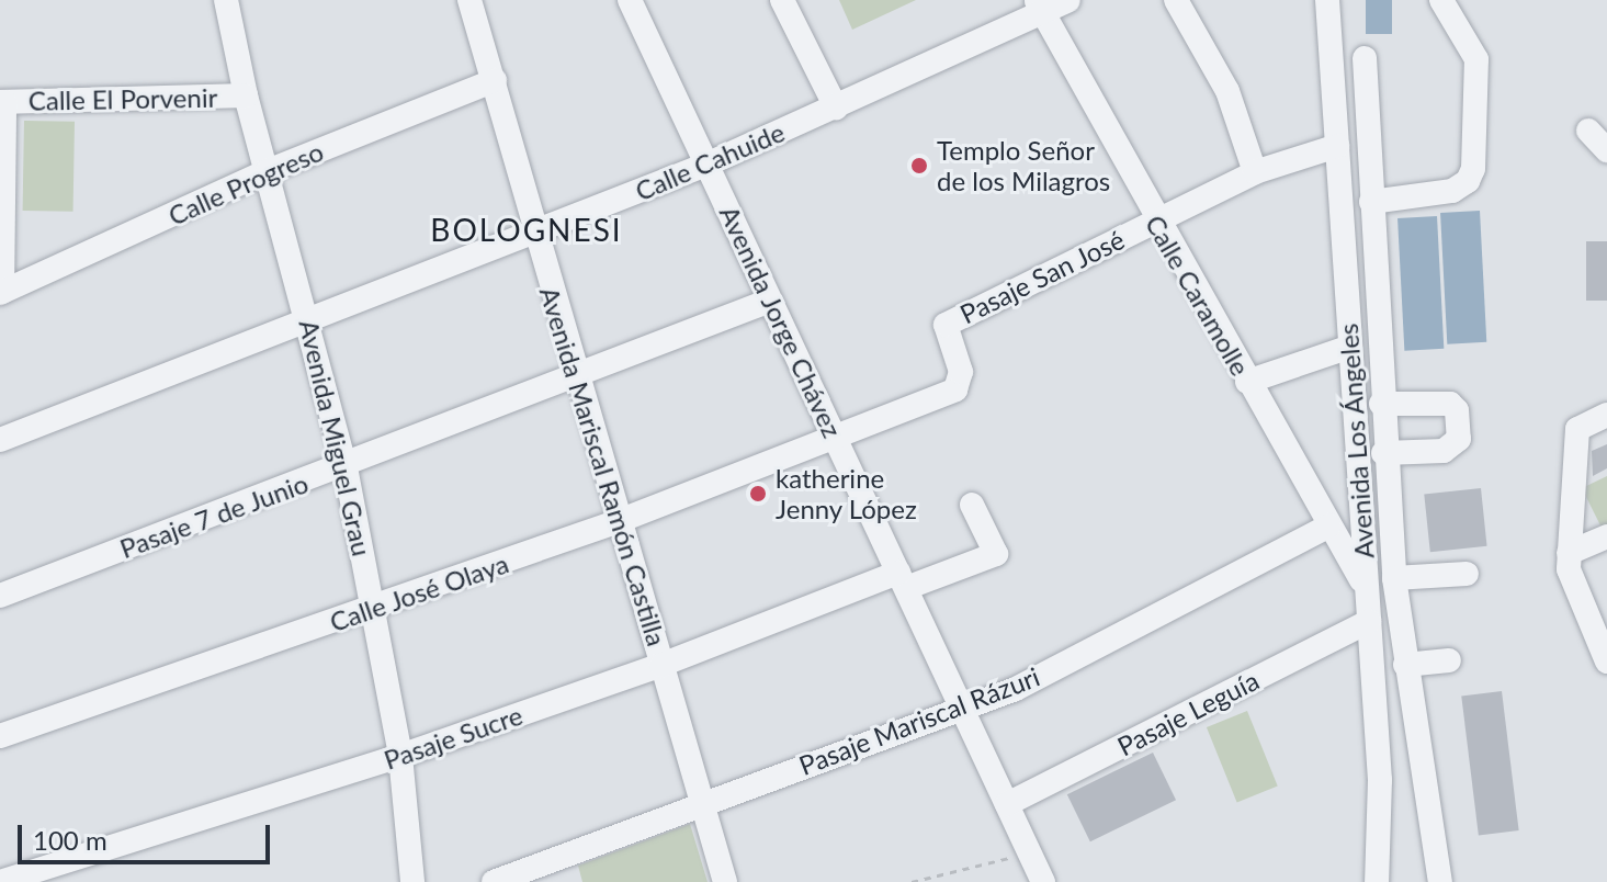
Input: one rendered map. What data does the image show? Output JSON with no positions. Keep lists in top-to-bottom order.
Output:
{
  "streets": {
    "street": [
      "Calle El Porvenir",
      "Calle Cahuide",
      "Calle Progreso",
      "Pasaje San José",
      "Calle Caramolle",
      "Avenida Jorge Chávez",
      "Avenida Miguel Grau",
      "Avenida Los Ángeles",
      "Avenida Mariscal Ramón Castilla",
      "Pasaje 7 de Junio",
      "Calle José Olaya",
      "Pasaje Leguía",
      "Pasaje Mariscal Rázuri",
      "Pasaje Sucre"
    ]
  },
  "crossings": [
    ["Calle El Porvenir", "Avenida Miguel Grau"],
    ["Calle Cahuide", "Calle Caramolle"],
    ["Calle Cahuide", "Avenida Jorge Chávez"],
    ["Calle Cahuide", "Avenida Miguel Grau"],
    ["Calle Cahuide", "Avenida Mariscal Ramón Castilla"],
    ["Calle Progreso", "Avenida Miguel Grau"],
    ["Calle Progreso", "Avenida Mariscal Ramón Castilla"],
    ["Pasaje San José", "Calle Caramolle"],
    ["Pasaje San José", "Avenida Los Ángeles"],
    ["Pasaje San José", "Calle José Olaya"],
    ["Calle Caramolle", "Avenida Los Ángeles"],
    ["Calle Caramolle", "Pasaje Mariscal Rázuri"],
    ["Avenida Jorge Chávez", "Pasaje 7 de Junio"],
    ["Avenida Jorge Chávez", "Calle José Olaya"],
    ["Avenida Jorge Chávez", "Pasaje Leguía"],
    ["Avenida Jorge Chávez", "Pasaje Mariscal Rázuri"],
    ["Avenida Jorge Chávez", "Pasaje Sucre"],
    ["Avenida Miguel Grau", "Pasaje 7 de Junio"],
    ["Avenida Miguel Grau", "Calle José Olaya"],
    ["Avenida Miguel Grau", "Pasaje Sucre"],
    ["Avenida Los Ángeles", "Pasaje Leguía"],
    ["Avenida Mariscal Ramón Castilla", "Pasaje 7 de Junio"],
    ["Avenida Mariscal Ramón Castilla", "Calle José Olaya"],
    ["Avenida Mariscal Ramón Castilla", "Pasaje Mariscal Rázuri"],
    ["Avenida Mariscal Ramón Castilla", "Pasaje Sucre"]
  ],
  "districts": ["BOLOGNESI"],
  "places": ["Templo Señor de los Milagros", "katherine Jenny López"],
  "scale_bar": "100 m"
}
